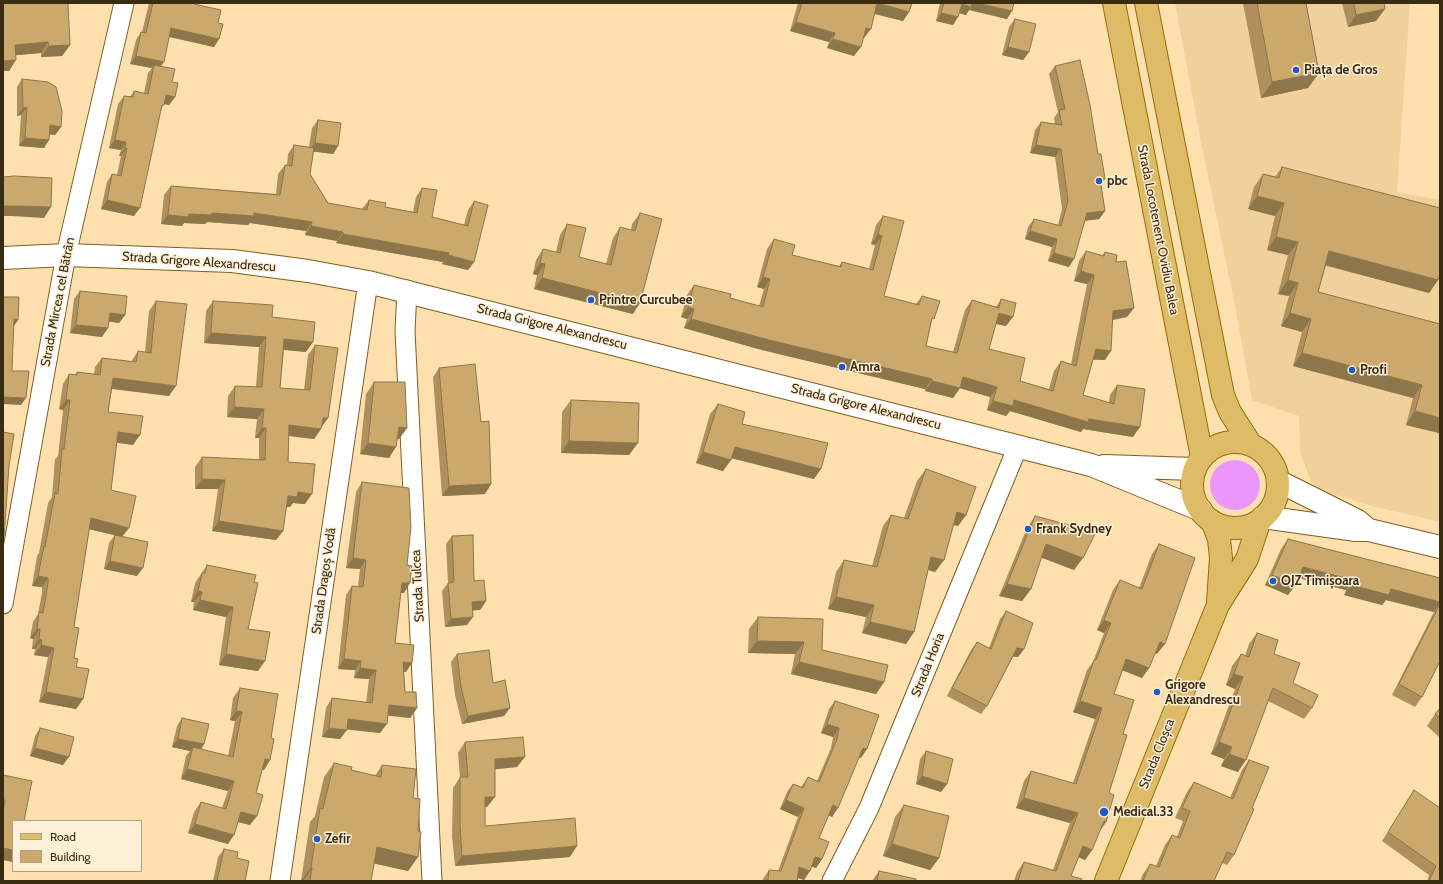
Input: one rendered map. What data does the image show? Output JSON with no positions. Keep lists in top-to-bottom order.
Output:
{
  "streets": {
    "main road": ["Strada Locotenent Ovidiu Balea", "Strada Cloșca"],
    "street": [
      "Strada Grigore Alexandrescu",
      "Strada Mircea cel Bătrân",
      "Strada Dragoș Vodă",
      "Strada Tulcea",
      "Strada Horia"
    ]
  },
  "crossings": [
    ["Strada Locotenent Ovidiu Balea", "Strada Grigore Alexandrescu"],
    ["Strada Locotenent Ovidiu Balea", "Strada Cloșca"],
    ["Strada Grigore Alexandrescu", "Strada Mircea cel Bătrân"],
    ["Strada Grigore Alexandrescu", "Strada Dragoș Vodă"],
    ["Strada Grigore Alexandrescu", "Strada Tulcea"],
    ["Strada Grigore Alexandrescu", "Strada Horia"],
    ["Strada Grigore Alexandrescu", "Strada Cloșca"]
  ],
  "places": [
    "Piața de Gros",
    "pbc",
    "Printre Curcubee",
    "Amra",
    "Profi",
    "Frank Sydney",
    "OJZ Timișoara",
    "Grigore Alexandrescu",
    "Medical.33",
    "Zefir"
  ],
  "legend": ["Road", "Building"]
}
